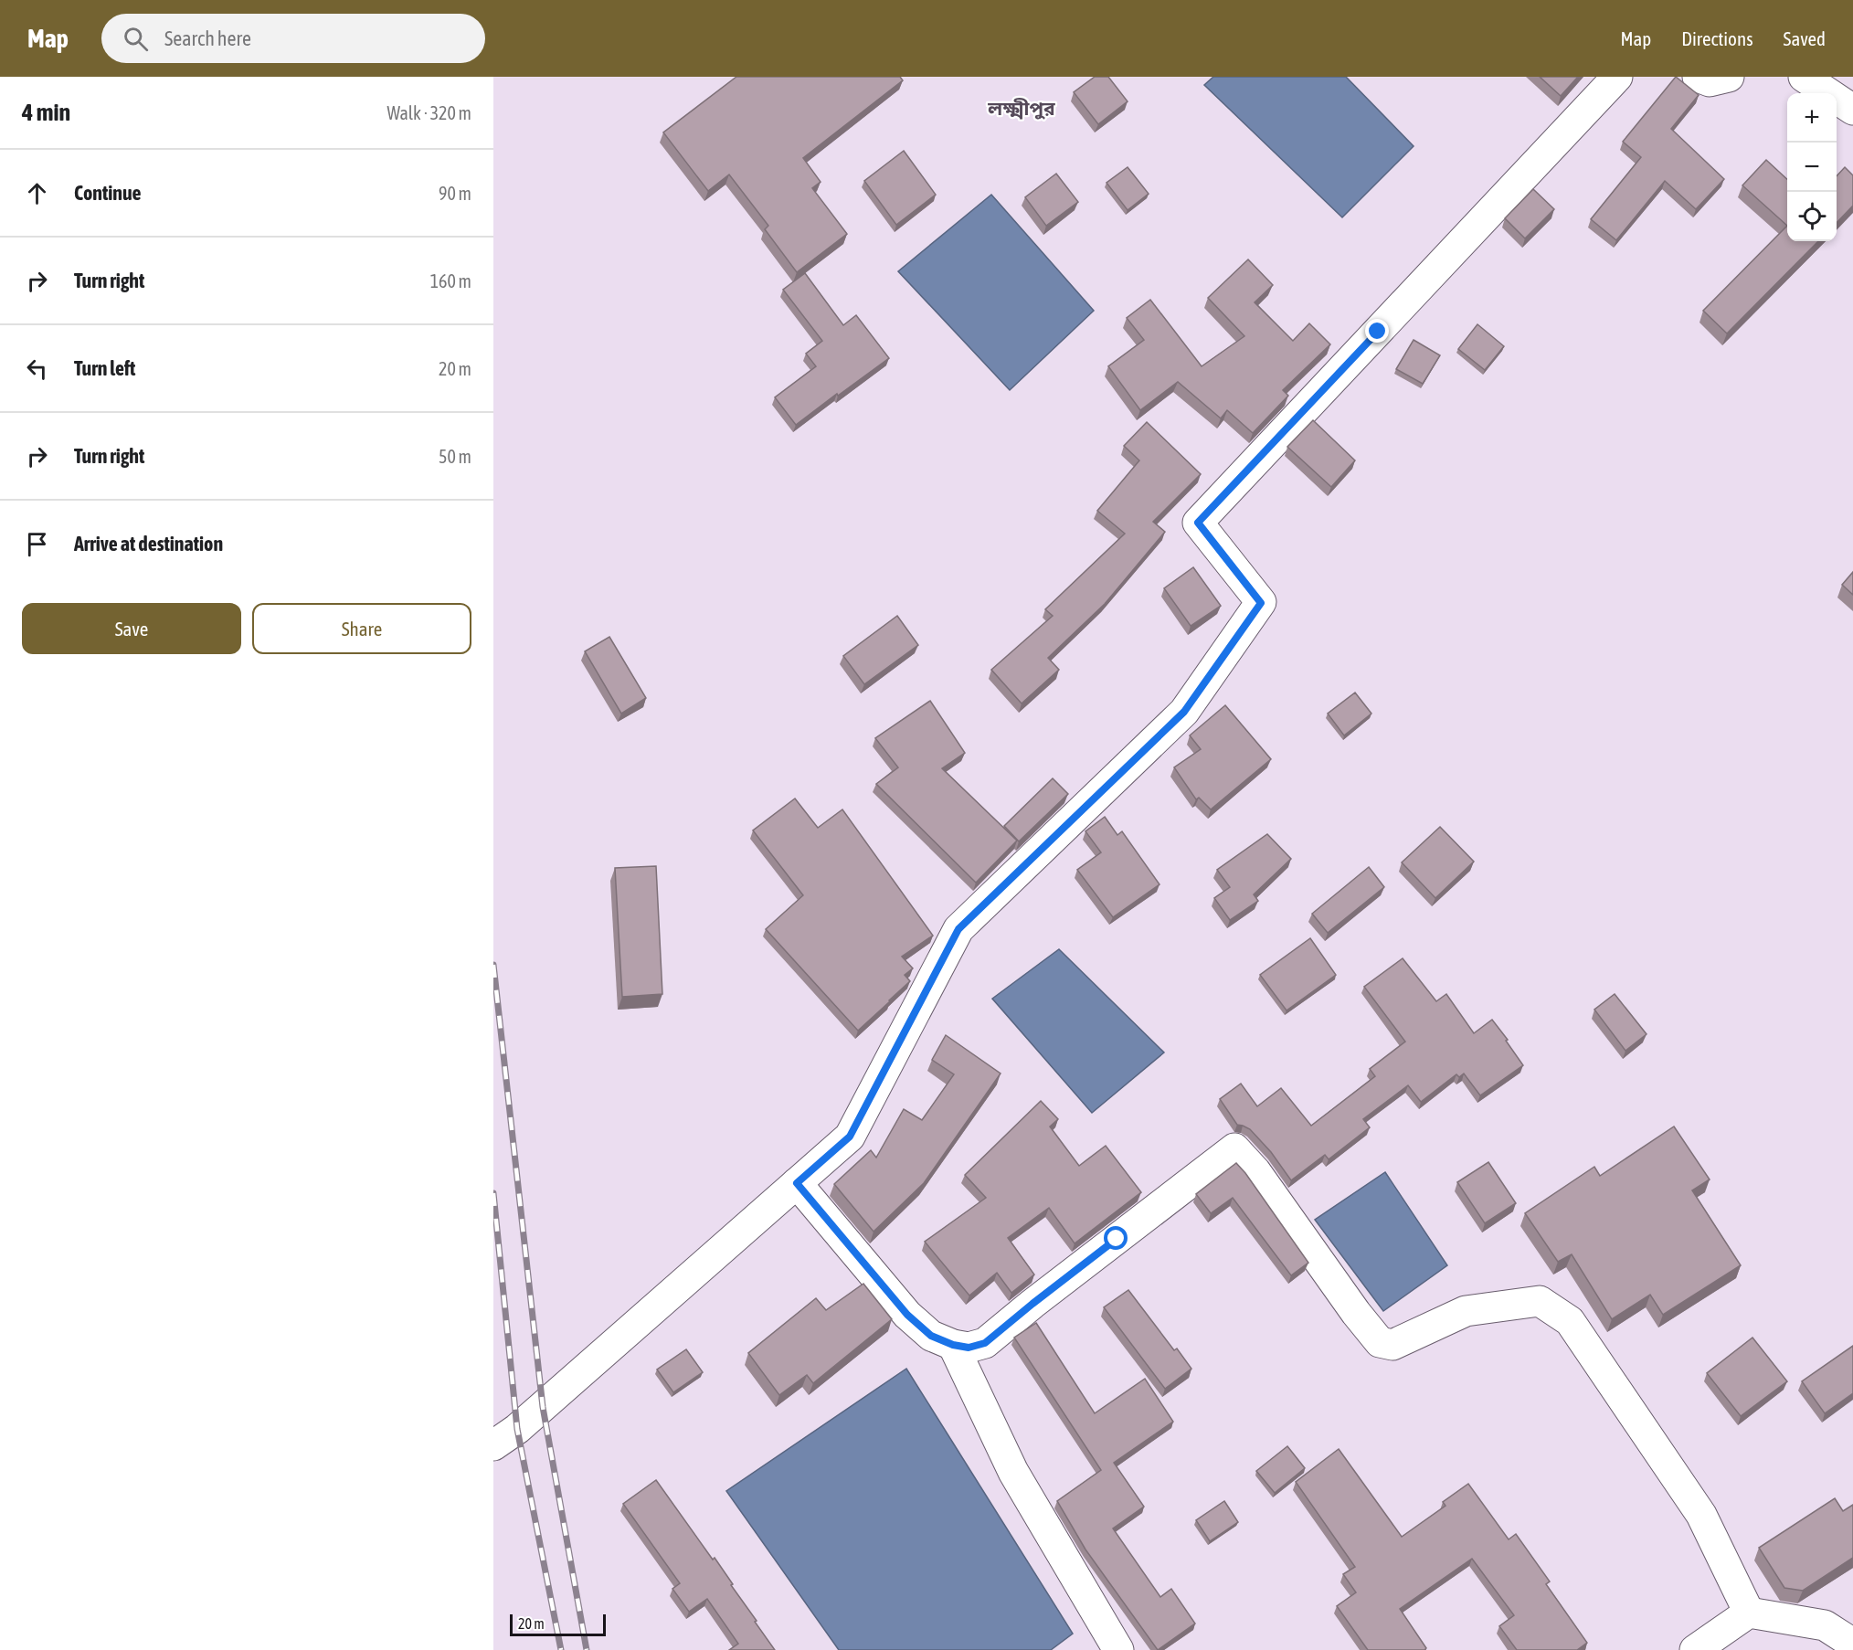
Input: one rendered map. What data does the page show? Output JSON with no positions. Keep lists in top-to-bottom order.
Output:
{
  "districts": ["লক্ষ্মীপুর"],
  "scale_bar": "20 m",
  "page": {
    "header": "Map",
    "search": "Search here",
    "nav": ["Map", "Directions", "Saved"],
    "heading": ["4 min", "Walk · 320 m"],
    "map_buttons": ["+", "−"],
    "list": [
      ["Continue", "90 m"],
      ["Turn right", "160 m"],
      ["Turn left", "20 m"],
      ["Turn right", "50 m"],
      "Arrive at destination"
    ],
    "buttons": ["Save", "Share"],
    "scale": "20 m"
  }
}
